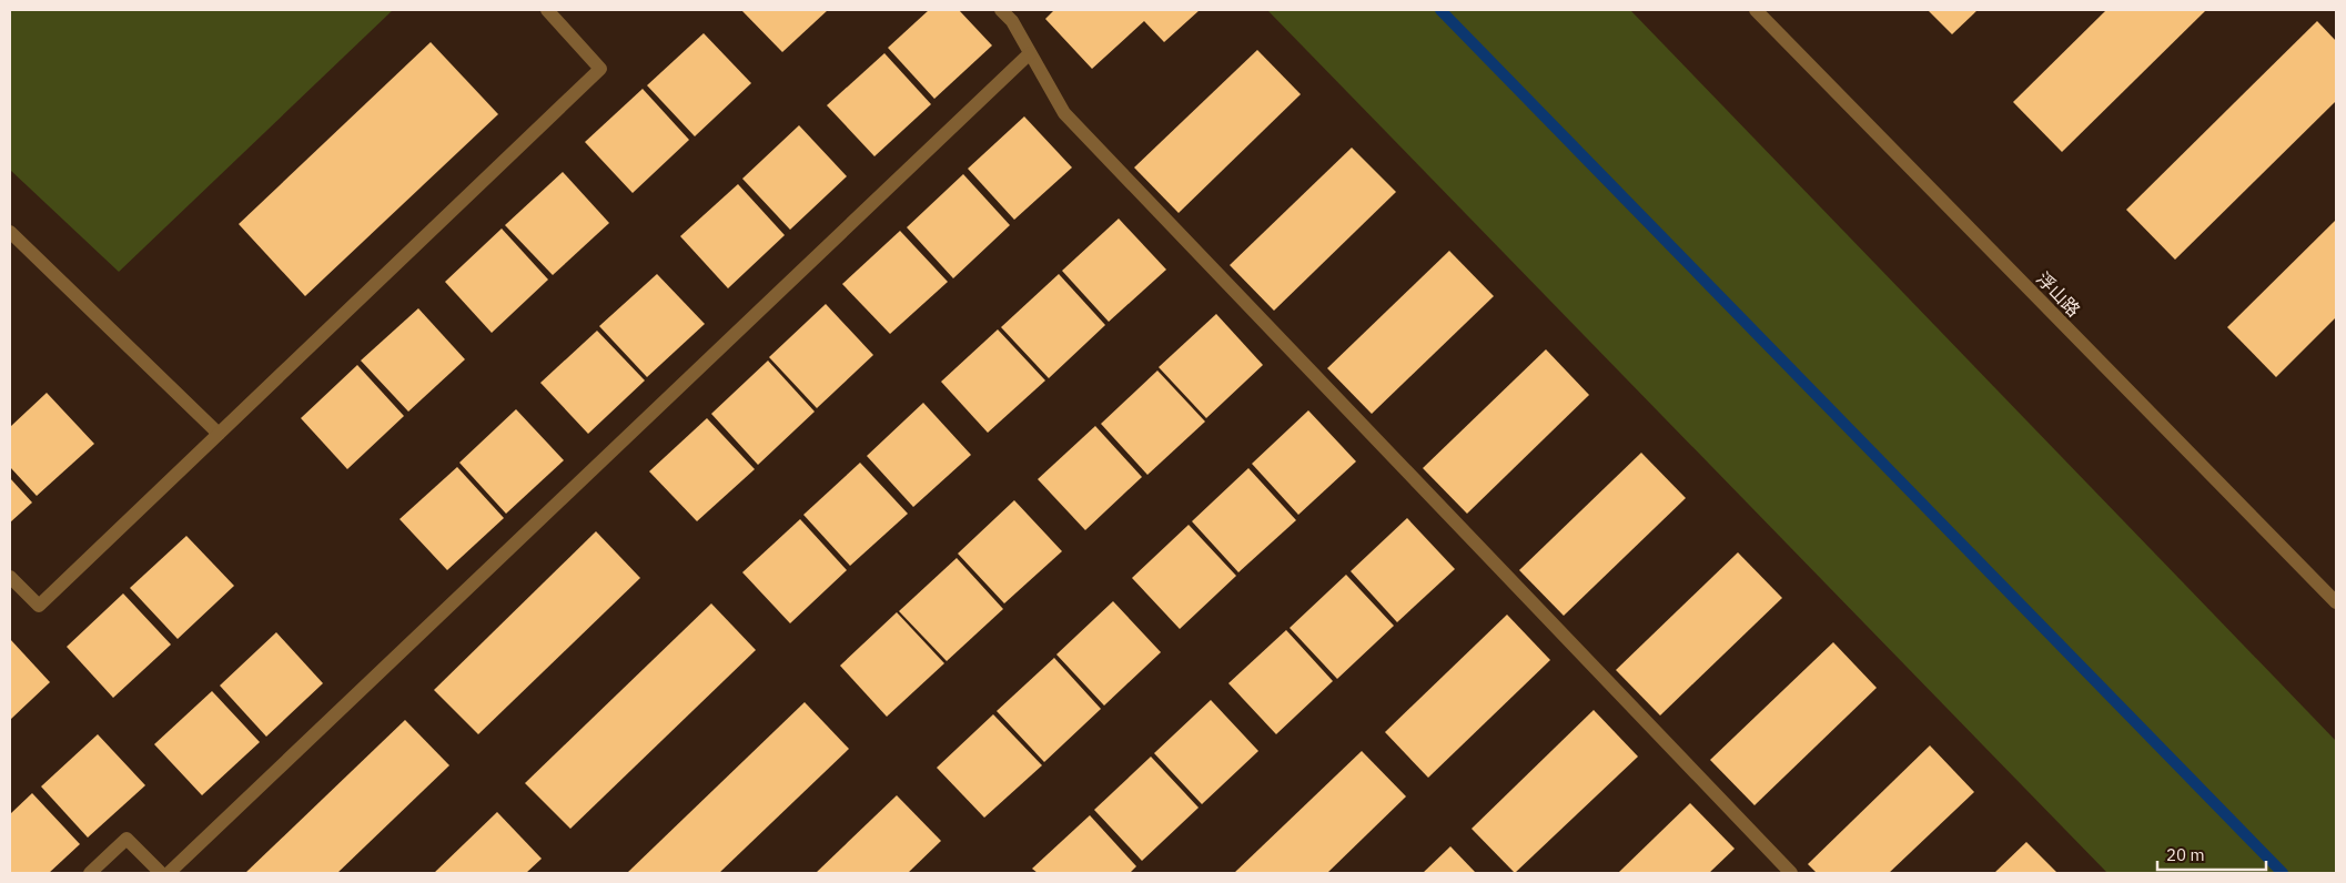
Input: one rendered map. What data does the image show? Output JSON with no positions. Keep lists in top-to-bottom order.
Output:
{
  "streets": {
    "street": ["浮山路"]
  },
  "scale_bar": "20 m"
}
